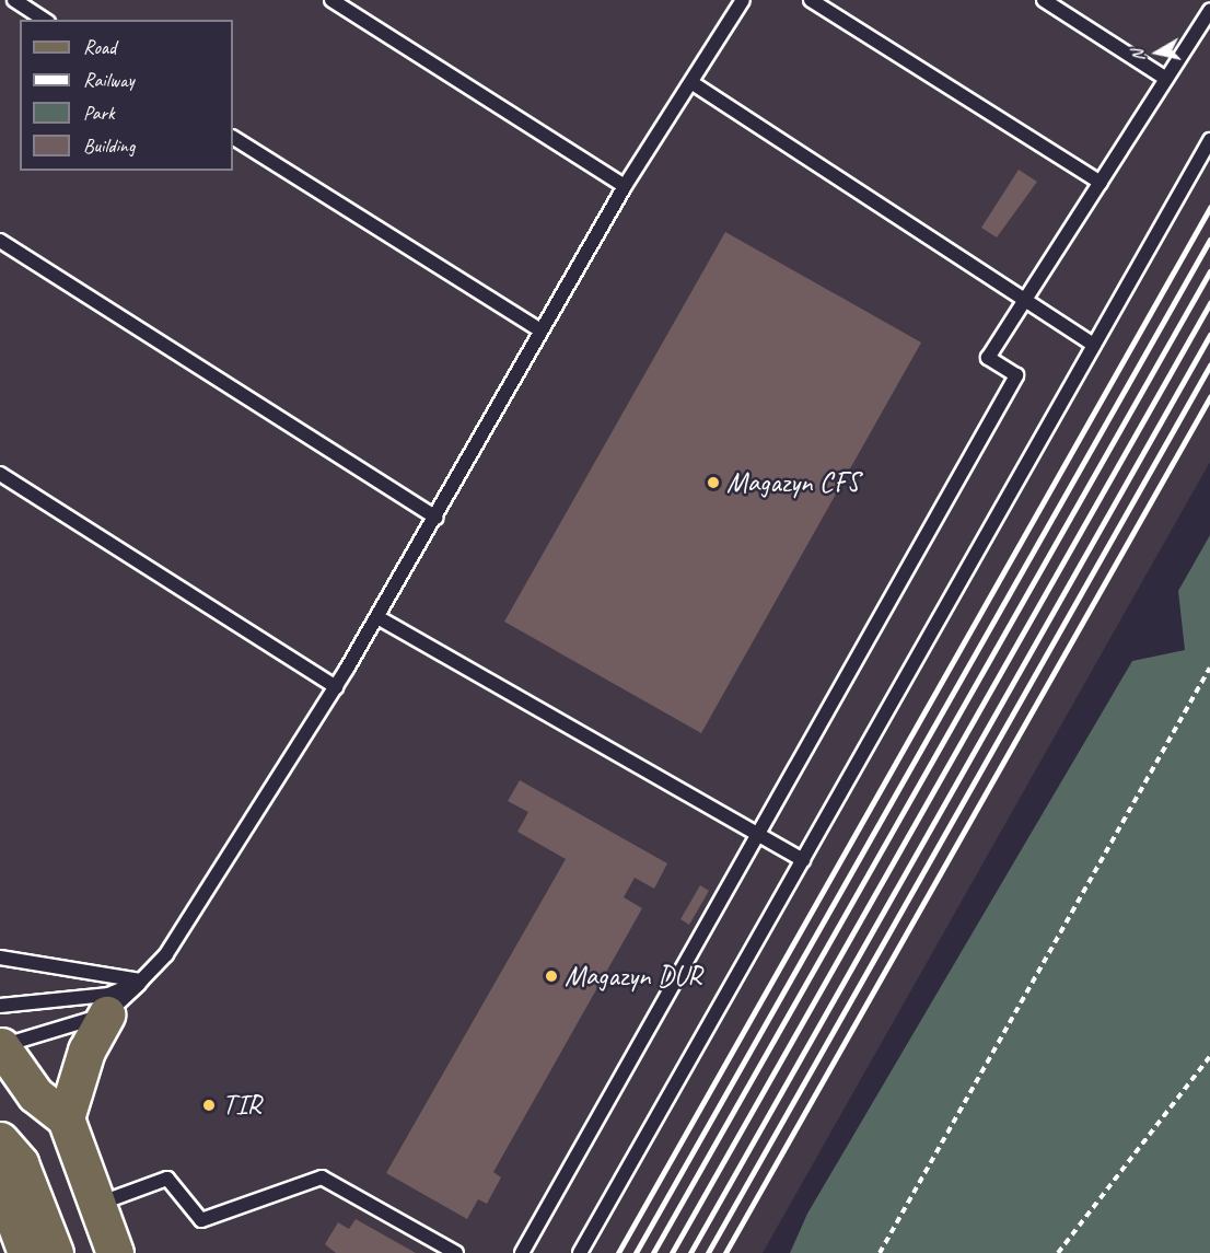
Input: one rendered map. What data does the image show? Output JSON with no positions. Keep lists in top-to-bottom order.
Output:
{
  "places": ["Magazyn CFS", "Magazyn DUR", "TIR"],
  "legend": [
    "Road",
    "Railway",
    "Park",
    "Building"
  ],
  "north": "left"
}
